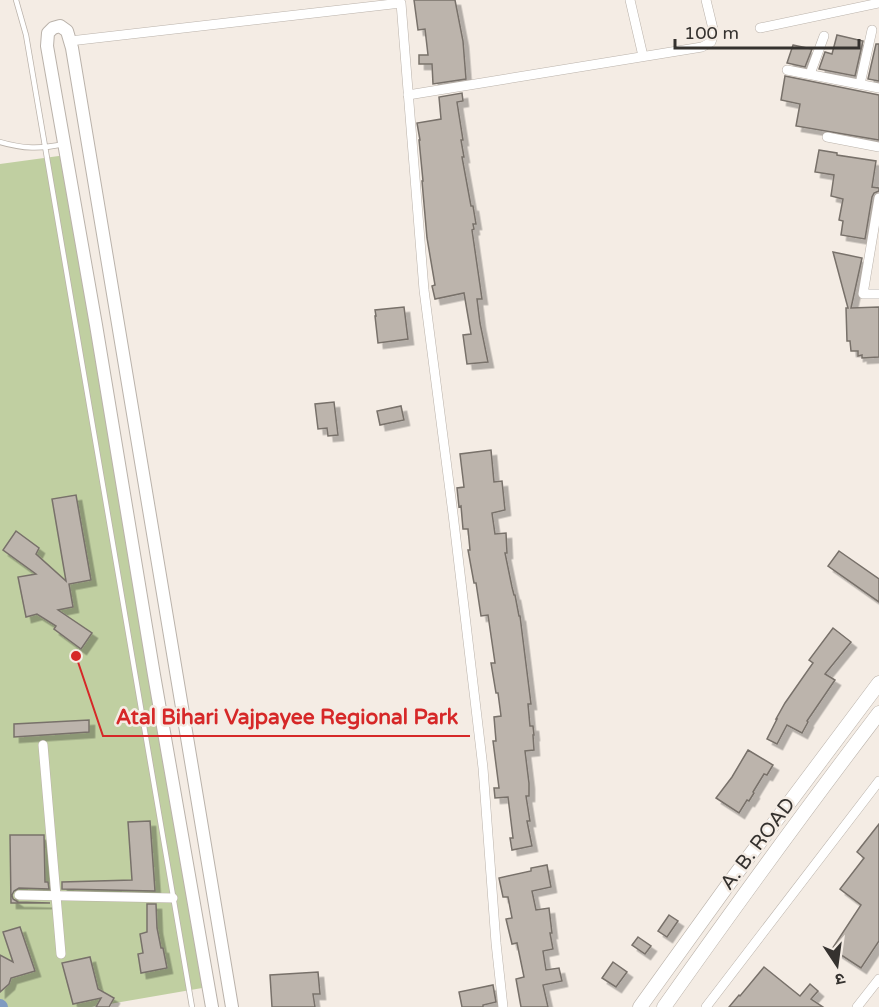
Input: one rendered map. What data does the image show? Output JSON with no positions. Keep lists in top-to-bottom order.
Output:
{
  "streets": {
    "main road": ["A. B. ROAD"]
  },
  "places": ["Atal Bihari Vajpayee Regional Park"],
  "scale_bar": "100 m",
  "north": "bottom"
}
